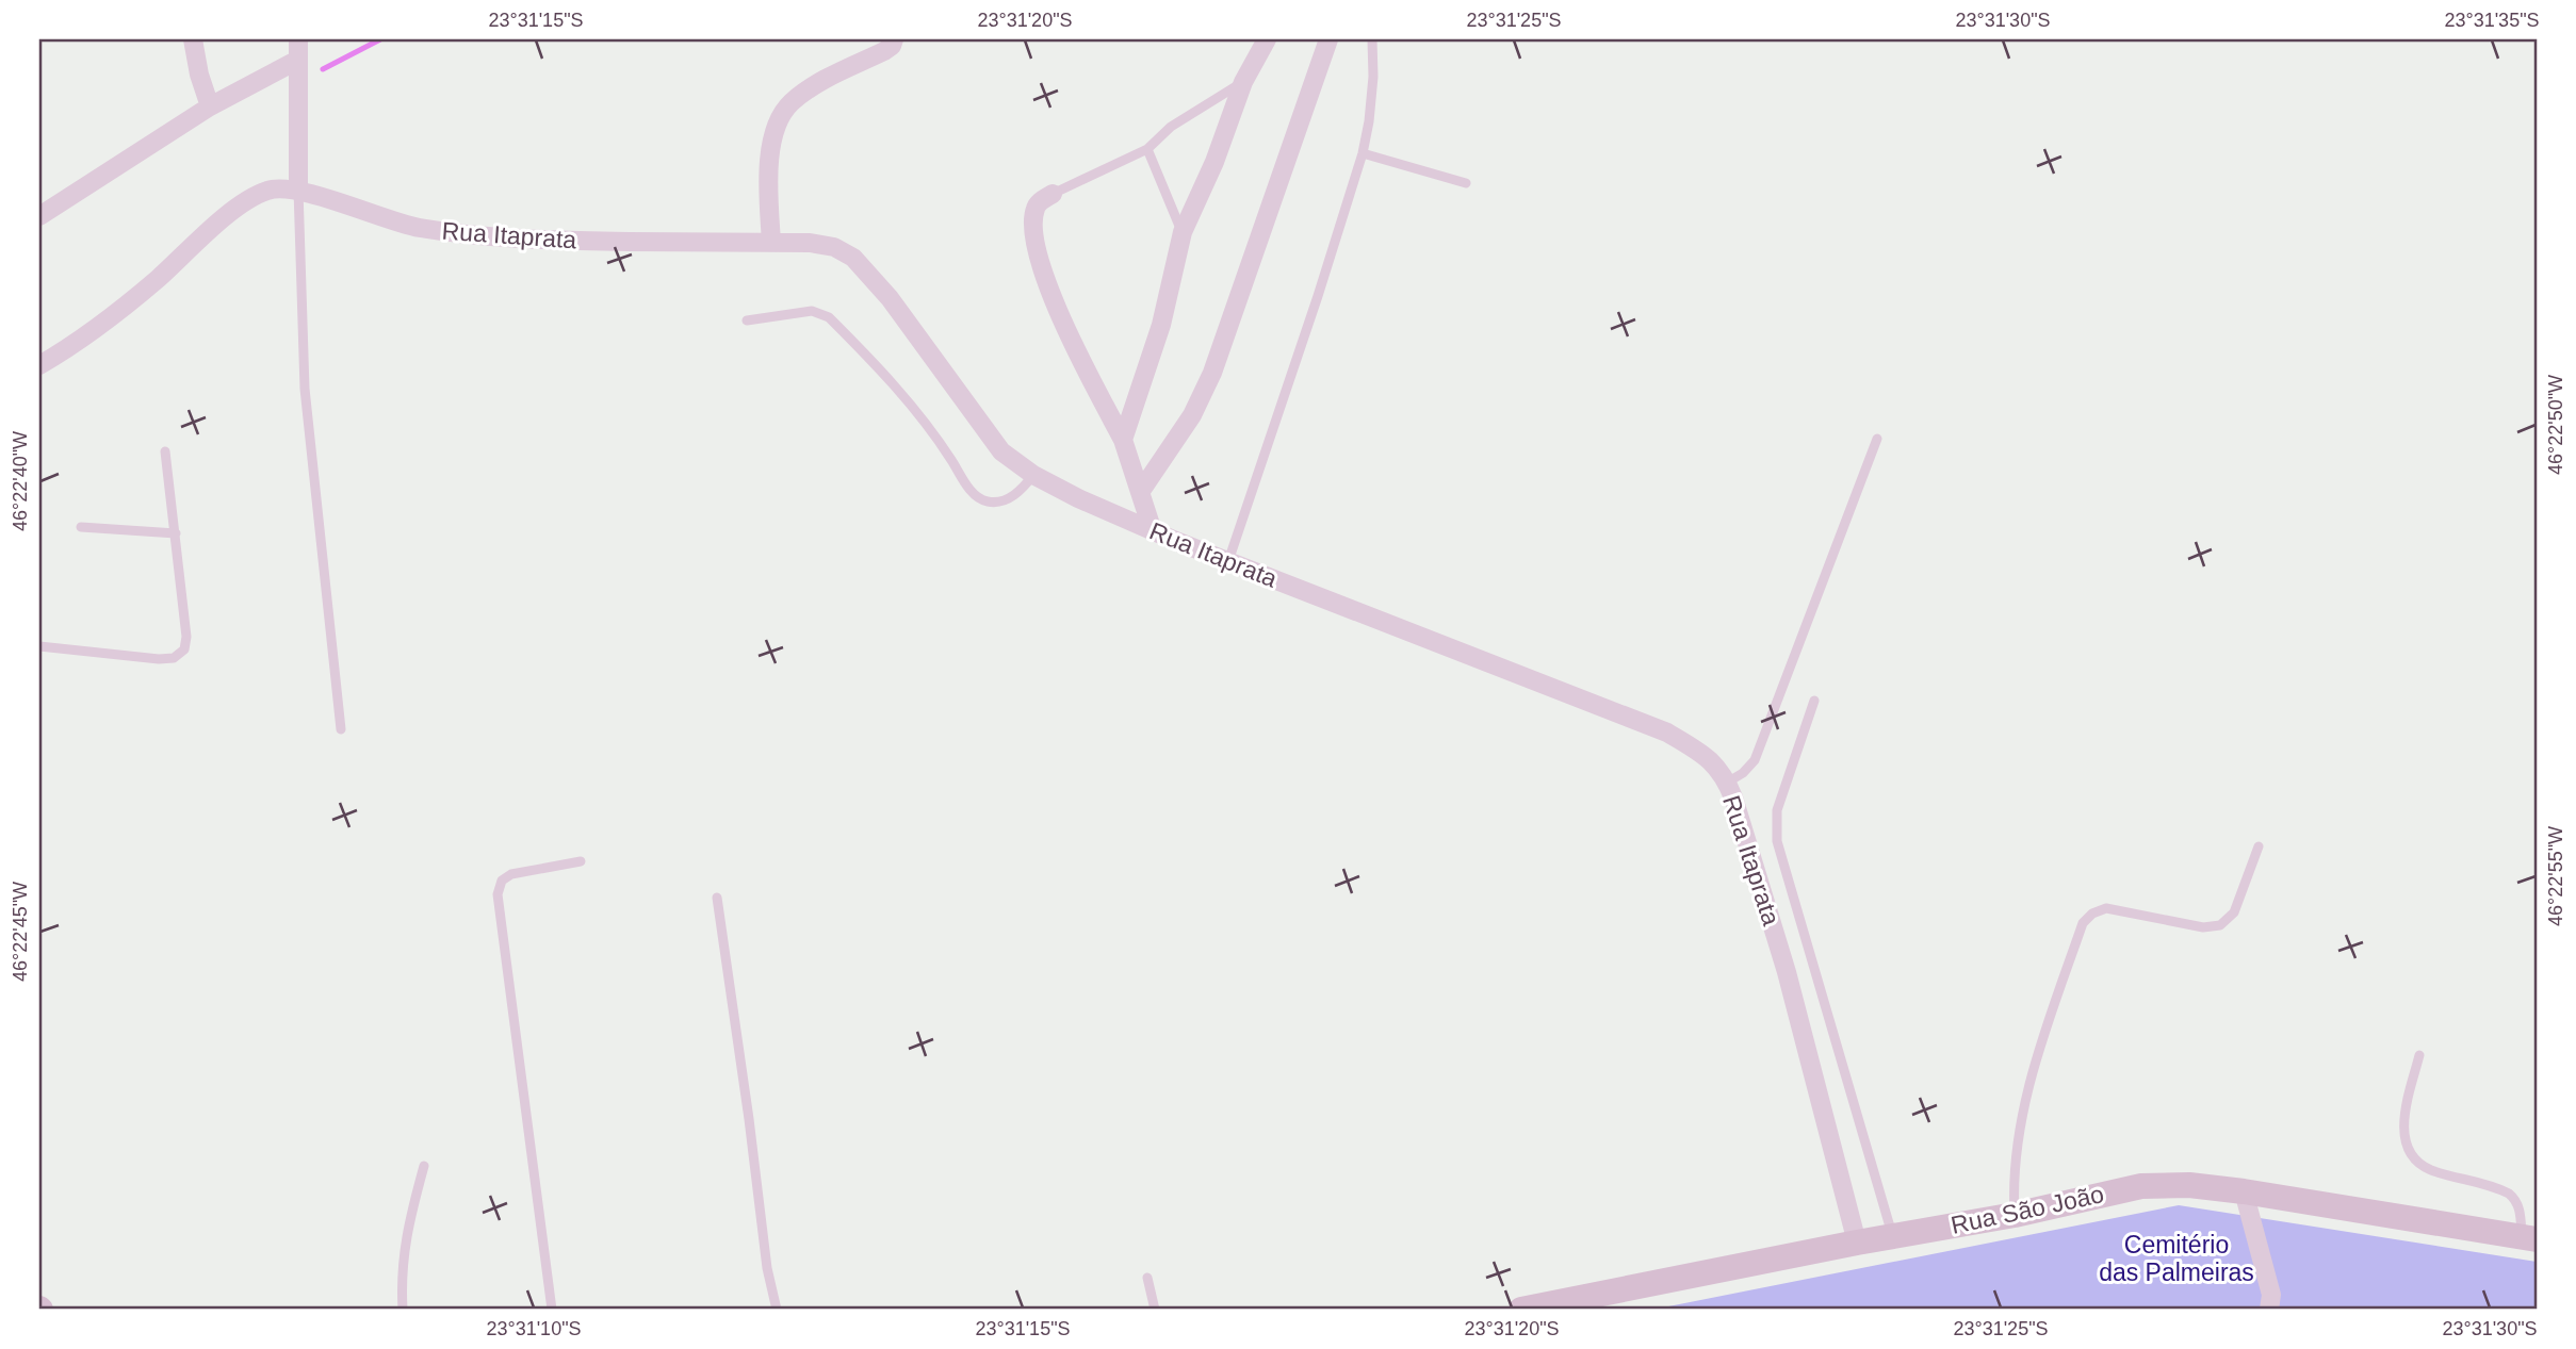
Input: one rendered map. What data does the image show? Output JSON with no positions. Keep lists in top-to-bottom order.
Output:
{
  "streets": {
    "street": ["Rua Itaprata", "Rua São João"]
  },
  "crossings": [
    ["Rua Itaprata", "Rua São João"]
  ],
  "parks": ["Cemitério das Palmeiras"],
  "coordinates": [
    "23°31'15\"S",
    "23°31'20\"S",
    "23°31'25\"S",
    "23°31'30\"S",
    "23°31'35\"S",
    "46°22'50\"W",
    "46°22'40\"W",
    "46°22'55\"W",
    "46°22'45\"W",
    "23°31'10\"S"
  ]
}
